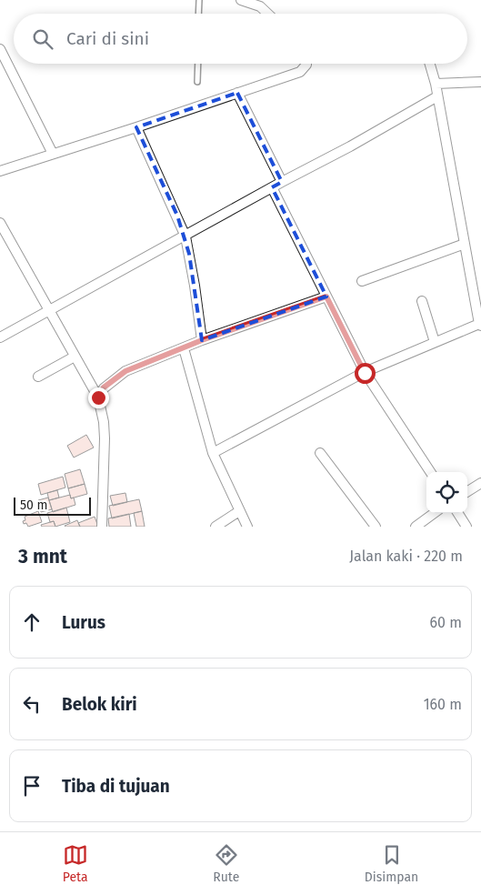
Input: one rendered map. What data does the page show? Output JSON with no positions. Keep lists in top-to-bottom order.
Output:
{
  "scale_bar": "50 m",
  "page": {
    "search": "Cari di sini",
    "scale": "50 m",
    "heading": ["3 mnt", "Jalan kaki · 220 m"],
    "list": [
      ["Lurus", "60 m"],
      ["Belok kiri", "160 m"],
      "Tiba di tujuan"
    ],
    "nav": ["Peta", "Rute", "Disimpan"]
  }
}
